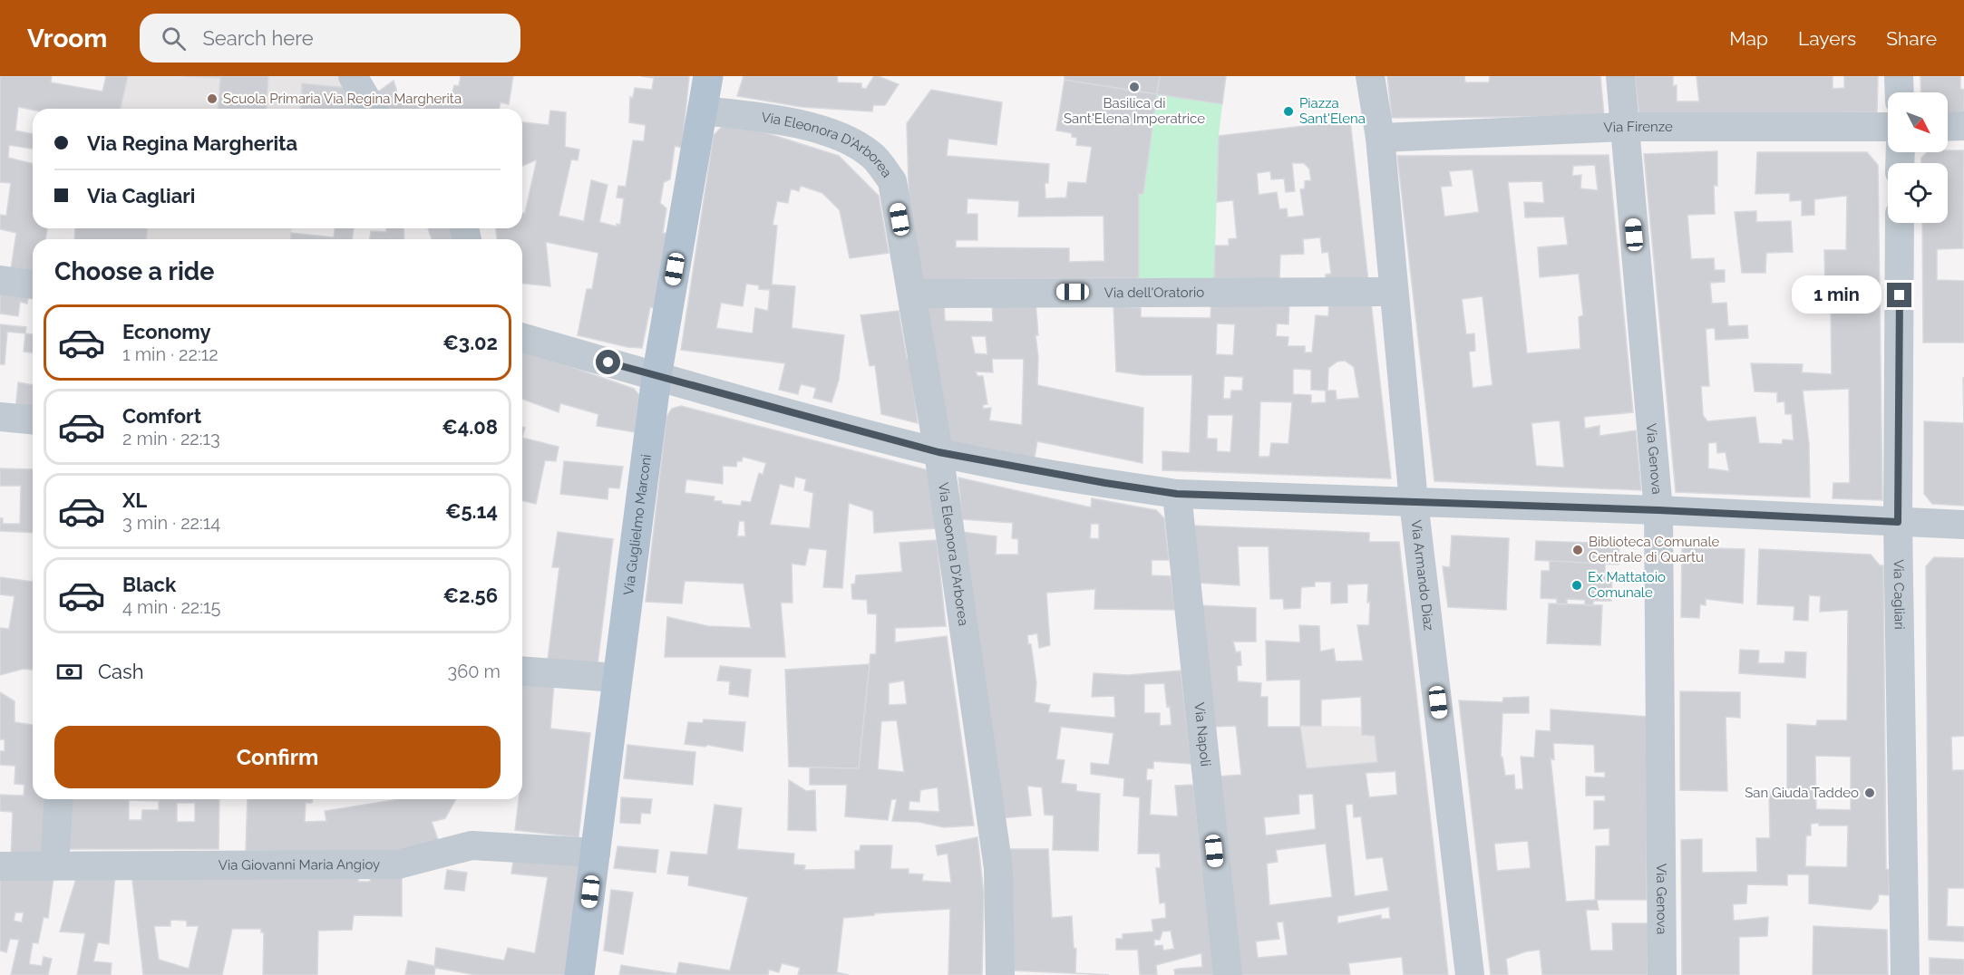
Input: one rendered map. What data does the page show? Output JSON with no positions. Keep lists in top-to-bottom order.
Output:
{
  "streets": {
    "main road": ["Via Guglielmo Marconi"],
    "street": [
      "Via Firenze",
      "Via Eleonora D'Arborea",
      "Via dell'Oratorio",
      "Via Genova",
      "Via Armando Diaz",
      "Via Cagliari",
      "Via Napoli",
      "Via Giovanni Maria Angioy"
    ]
  },
  "crossings": [
    ["Via Firenze", "Via Genova"],
    ["Via Firenze", "Via Armando Diaz"],
    ["Via Eleonora D'Arborea", "Via dell'Oratorio"],
    ["Via Eleonora D'Arborea", "Via Guglielmo Marconi"],
    ["Via dell'Oratorio", "Via Armando Diaz"],
    ["Via Guglielmo Marconi", "Via Giovanni Maria Angioy"]
  ],
  "places": [
    "Basilica di Sant'Elena Imperatrice",
    "Scuola Primaria Via Regina Margherita",
    "Piazza Sant'Elena",
    "Biblioteca Comunale Centrale di Quartu",
    "Ex Mattatoio Comunale",
    "San Giuda Taddeo"
  ],
  "north": "bottom right",
  "page": {
    "header": "Vroom",
    "search": "Search here",
    "nav": ["Map", "Layers", "Share"],
    "banner": ["Via Regina Margherita", "Via Cagliari"],
    "heading": "Choose a ride",
    "bubble": "1 min",
    "list": [
      {
        "name": "Economy",
        "note": "1 min · 22:12",
        "value": "€3.02"
      },
      {
        "name": "Comfort",
        "note": "2 min · 22:13",
        "value": "€4.08"
      },
      {
        "name": "XL",
        "note": "3 min · 22:14",
        "value": "€5.14"
      },
      {
        "name": "Black",
        "note": "4 min · 22:15",
        "value": "€2.56"
      }
    ],
    "pay": ["Cash", "360 m"],
    "buttons": "Confirm"
  }
}
